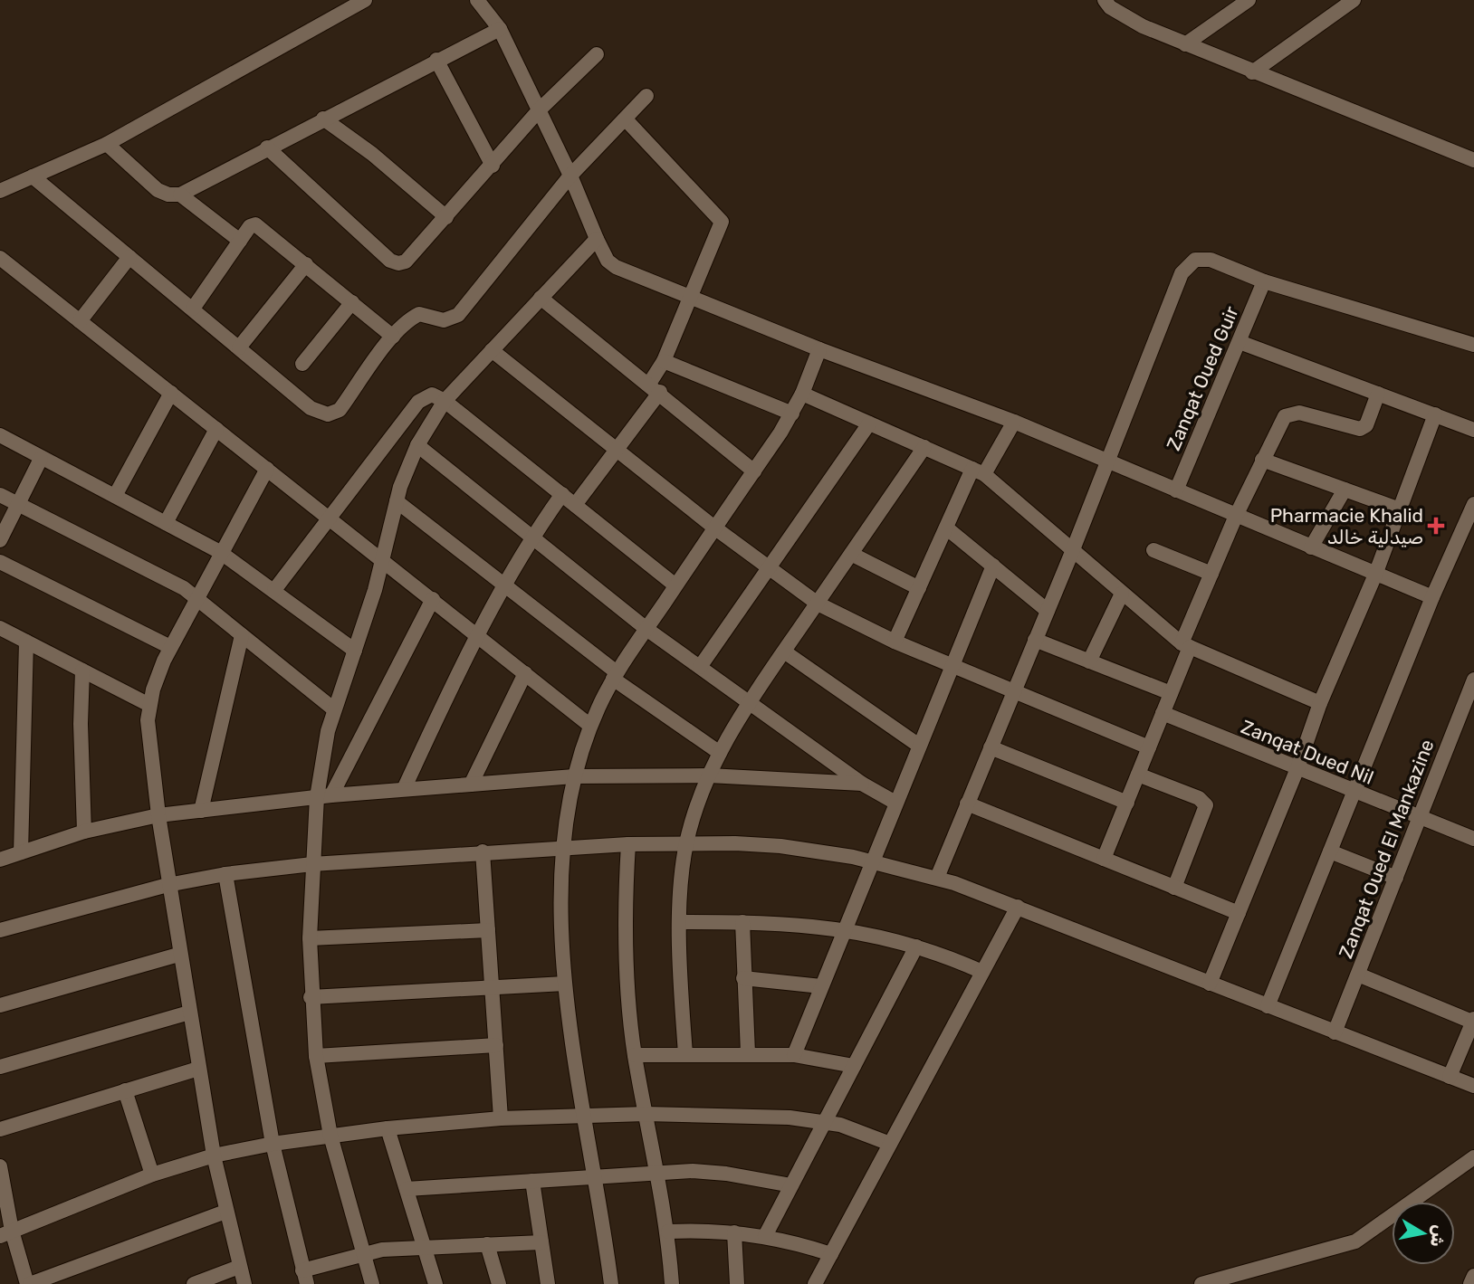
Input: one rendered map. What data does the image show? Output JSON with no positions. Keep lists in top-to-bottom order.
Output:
{
  "streets": {
    "street": ["Zanqat Oued Guir", "Zanqat Dued Nil", "Zanqat Oued El Mankazine"]
  },
  "crossings": [
    ["Zanqat Dued Nil", "Zanqat Oued El Mankazine"]
  ],
  "places": {
    "health": ["Pharmacie Khalid صيدلية خالد"]
  },
  "north": "right"
}
